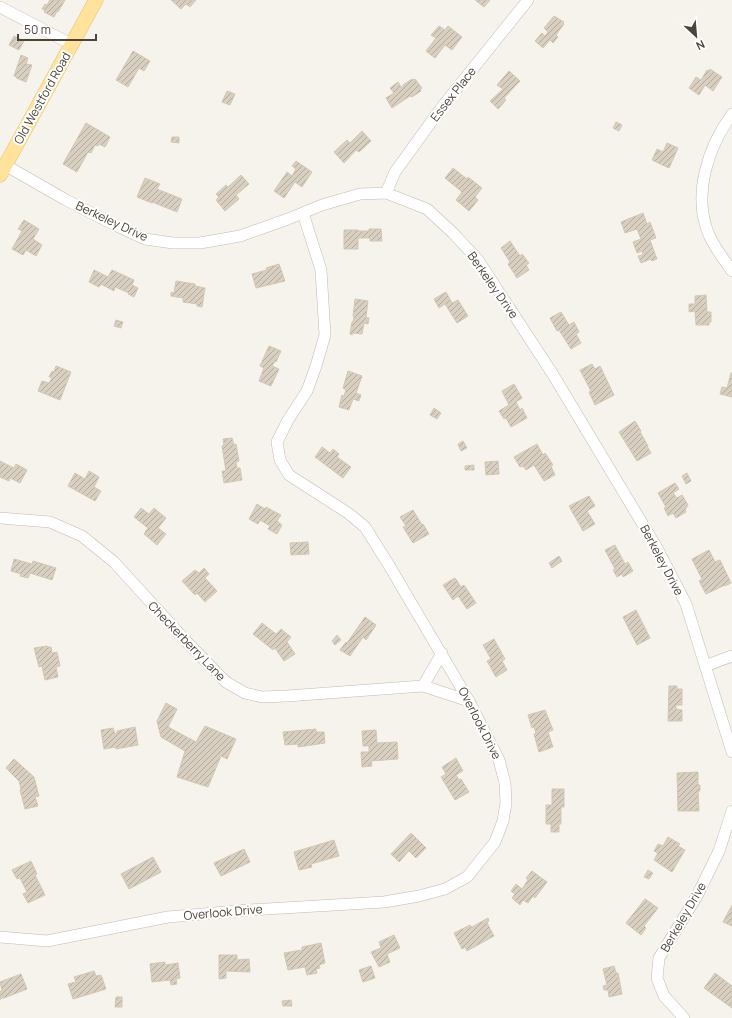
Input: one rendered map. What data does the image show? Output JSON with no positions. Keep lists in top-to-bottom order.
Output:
{
  "streets": {
    "main road": ["Old Westford Road"],
    "street": [
      "Essex Place",
      "Berkeley Drive",
      "Checkerberry Lane",
      "Overlook Drive"
    ]
  },
  "crossings": [
    ["Essex Place", "Berkeley Drive"],
    ["Old Westford Road", "Berkeley Drive"],
    ["Berkeley Drive", "Overlook Drive"],
    ["Checkerberry Lane", "Overlook Drive"]
  ],
  "scale_bar": "50 m",
  "north": "bottom right"
}
